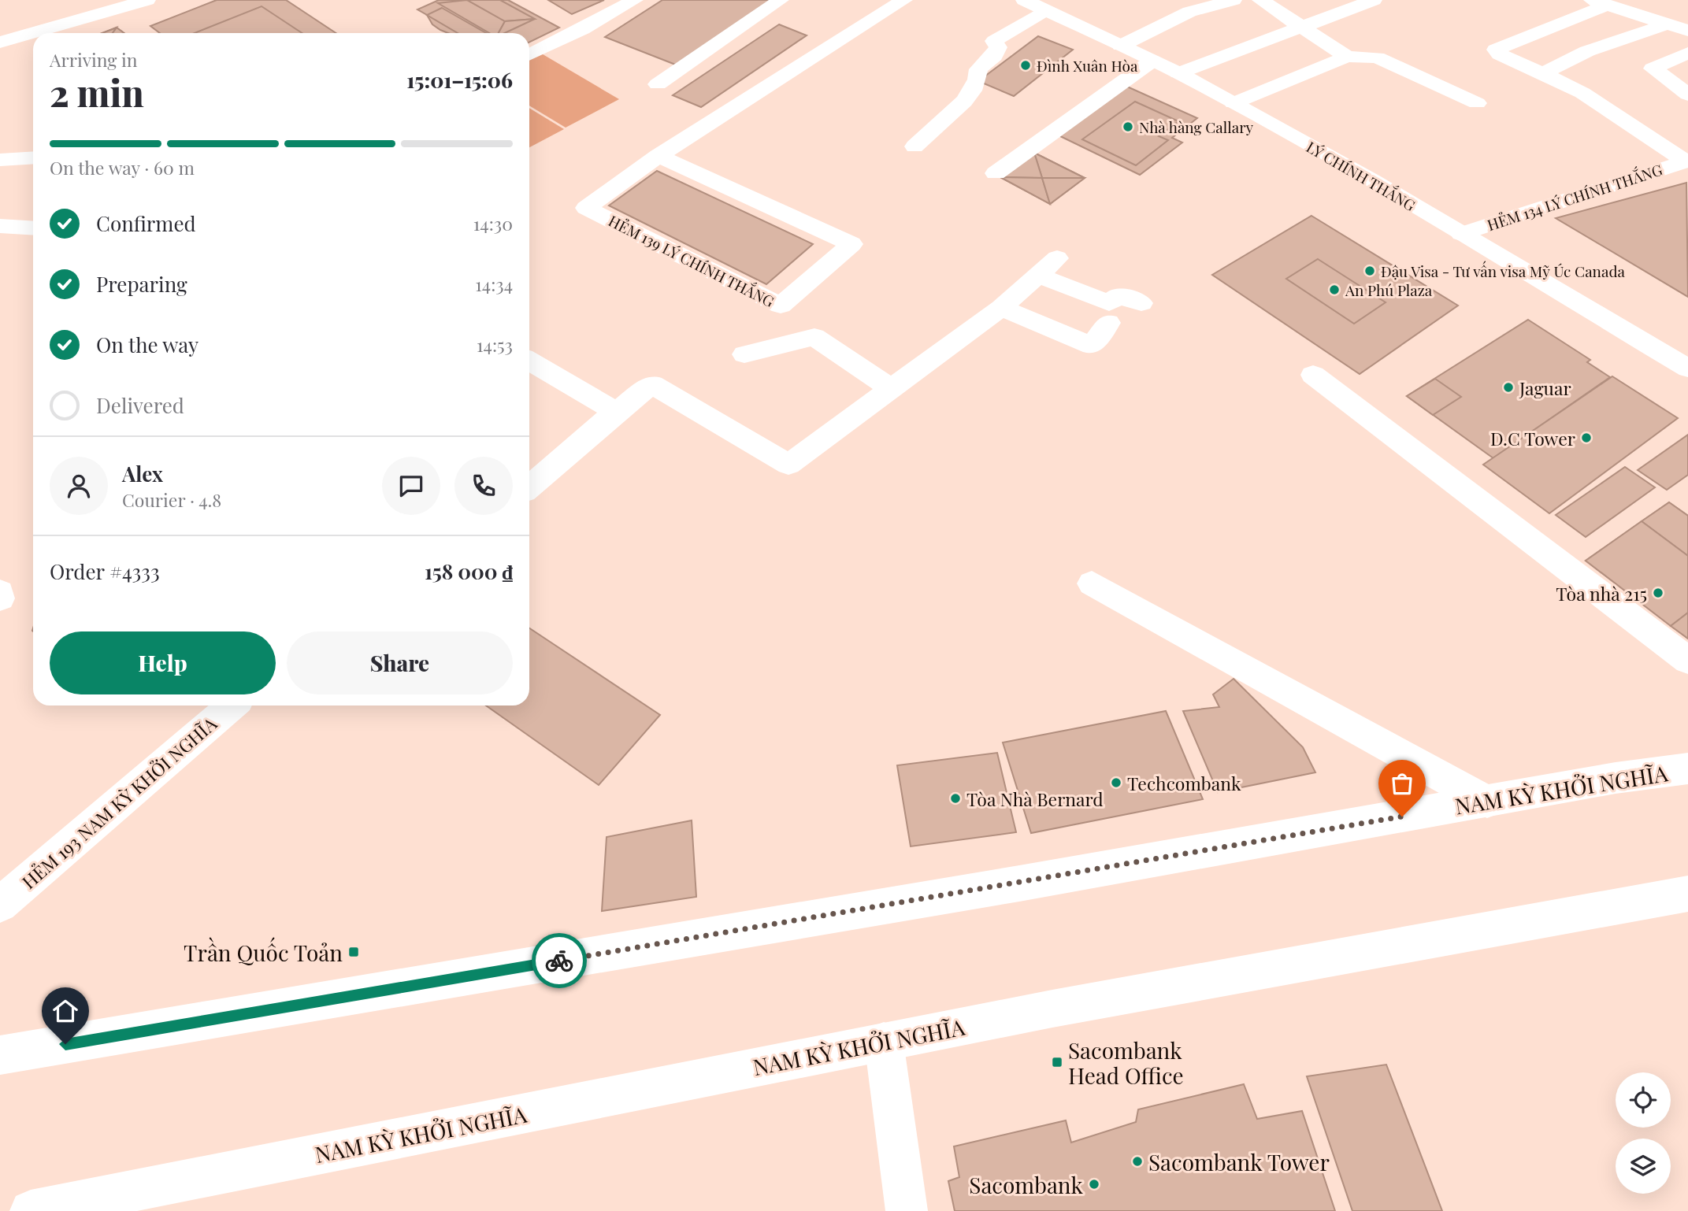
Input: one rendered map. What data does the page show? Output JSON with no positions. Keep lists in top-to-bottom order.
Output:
{
  "streets": {
    "main road": [
      "LÝ CHÍNH THẮNG",
      "HẺM 134 LÝ CHÍNH THẮNG",
      "HẺM 139 LÝ CHÍNH THẮNG",
      "NAM KỲ KHỞI NGHĨA",
      "HẺM 193 NAM KỲ KHỞI NGHĨA"
    ]
  },
  "crossings": [
    ["LÝ CHÍNH THẮNG", "HẺM 134 LÝ CHÍNH THẮNG"]
  ],
  "places": {
    "other": [
      "Đình Xuân Hòa",
      "Nhà hàng Callary",
      "Đậu Visa - Tư vấn visa Mỹ Úc Canada",
      "An Phú Plaza",
      "Jaguar",
      "D.C Tower",
      "Tòa nhà 215",
      "Techcombank",
      "Tòa Nhà Bernard",
      "Sacombank Tower",
      "Sacombank"
    ],
    "transit": ["Trần Quốc Toản", "Sacombank Head Office"]
  },
  "page": {
    "heading": ["2 min", "Arriving in", "15:01–15:06"],
    "panel": [
      "Alex",
      "Courier · 4.8",
      "Order #4333",
      "158 000 ₫"
    ],
    "bar": "On the way · 60 m",
    "list": [
      ["Confirmed", "14:30"],
      ["Preparing", "14:34"],
      ["On the way", "14:53"],
      "Delivered"
    ],
    "buttons": ["Help", "Share"]
  }
}
